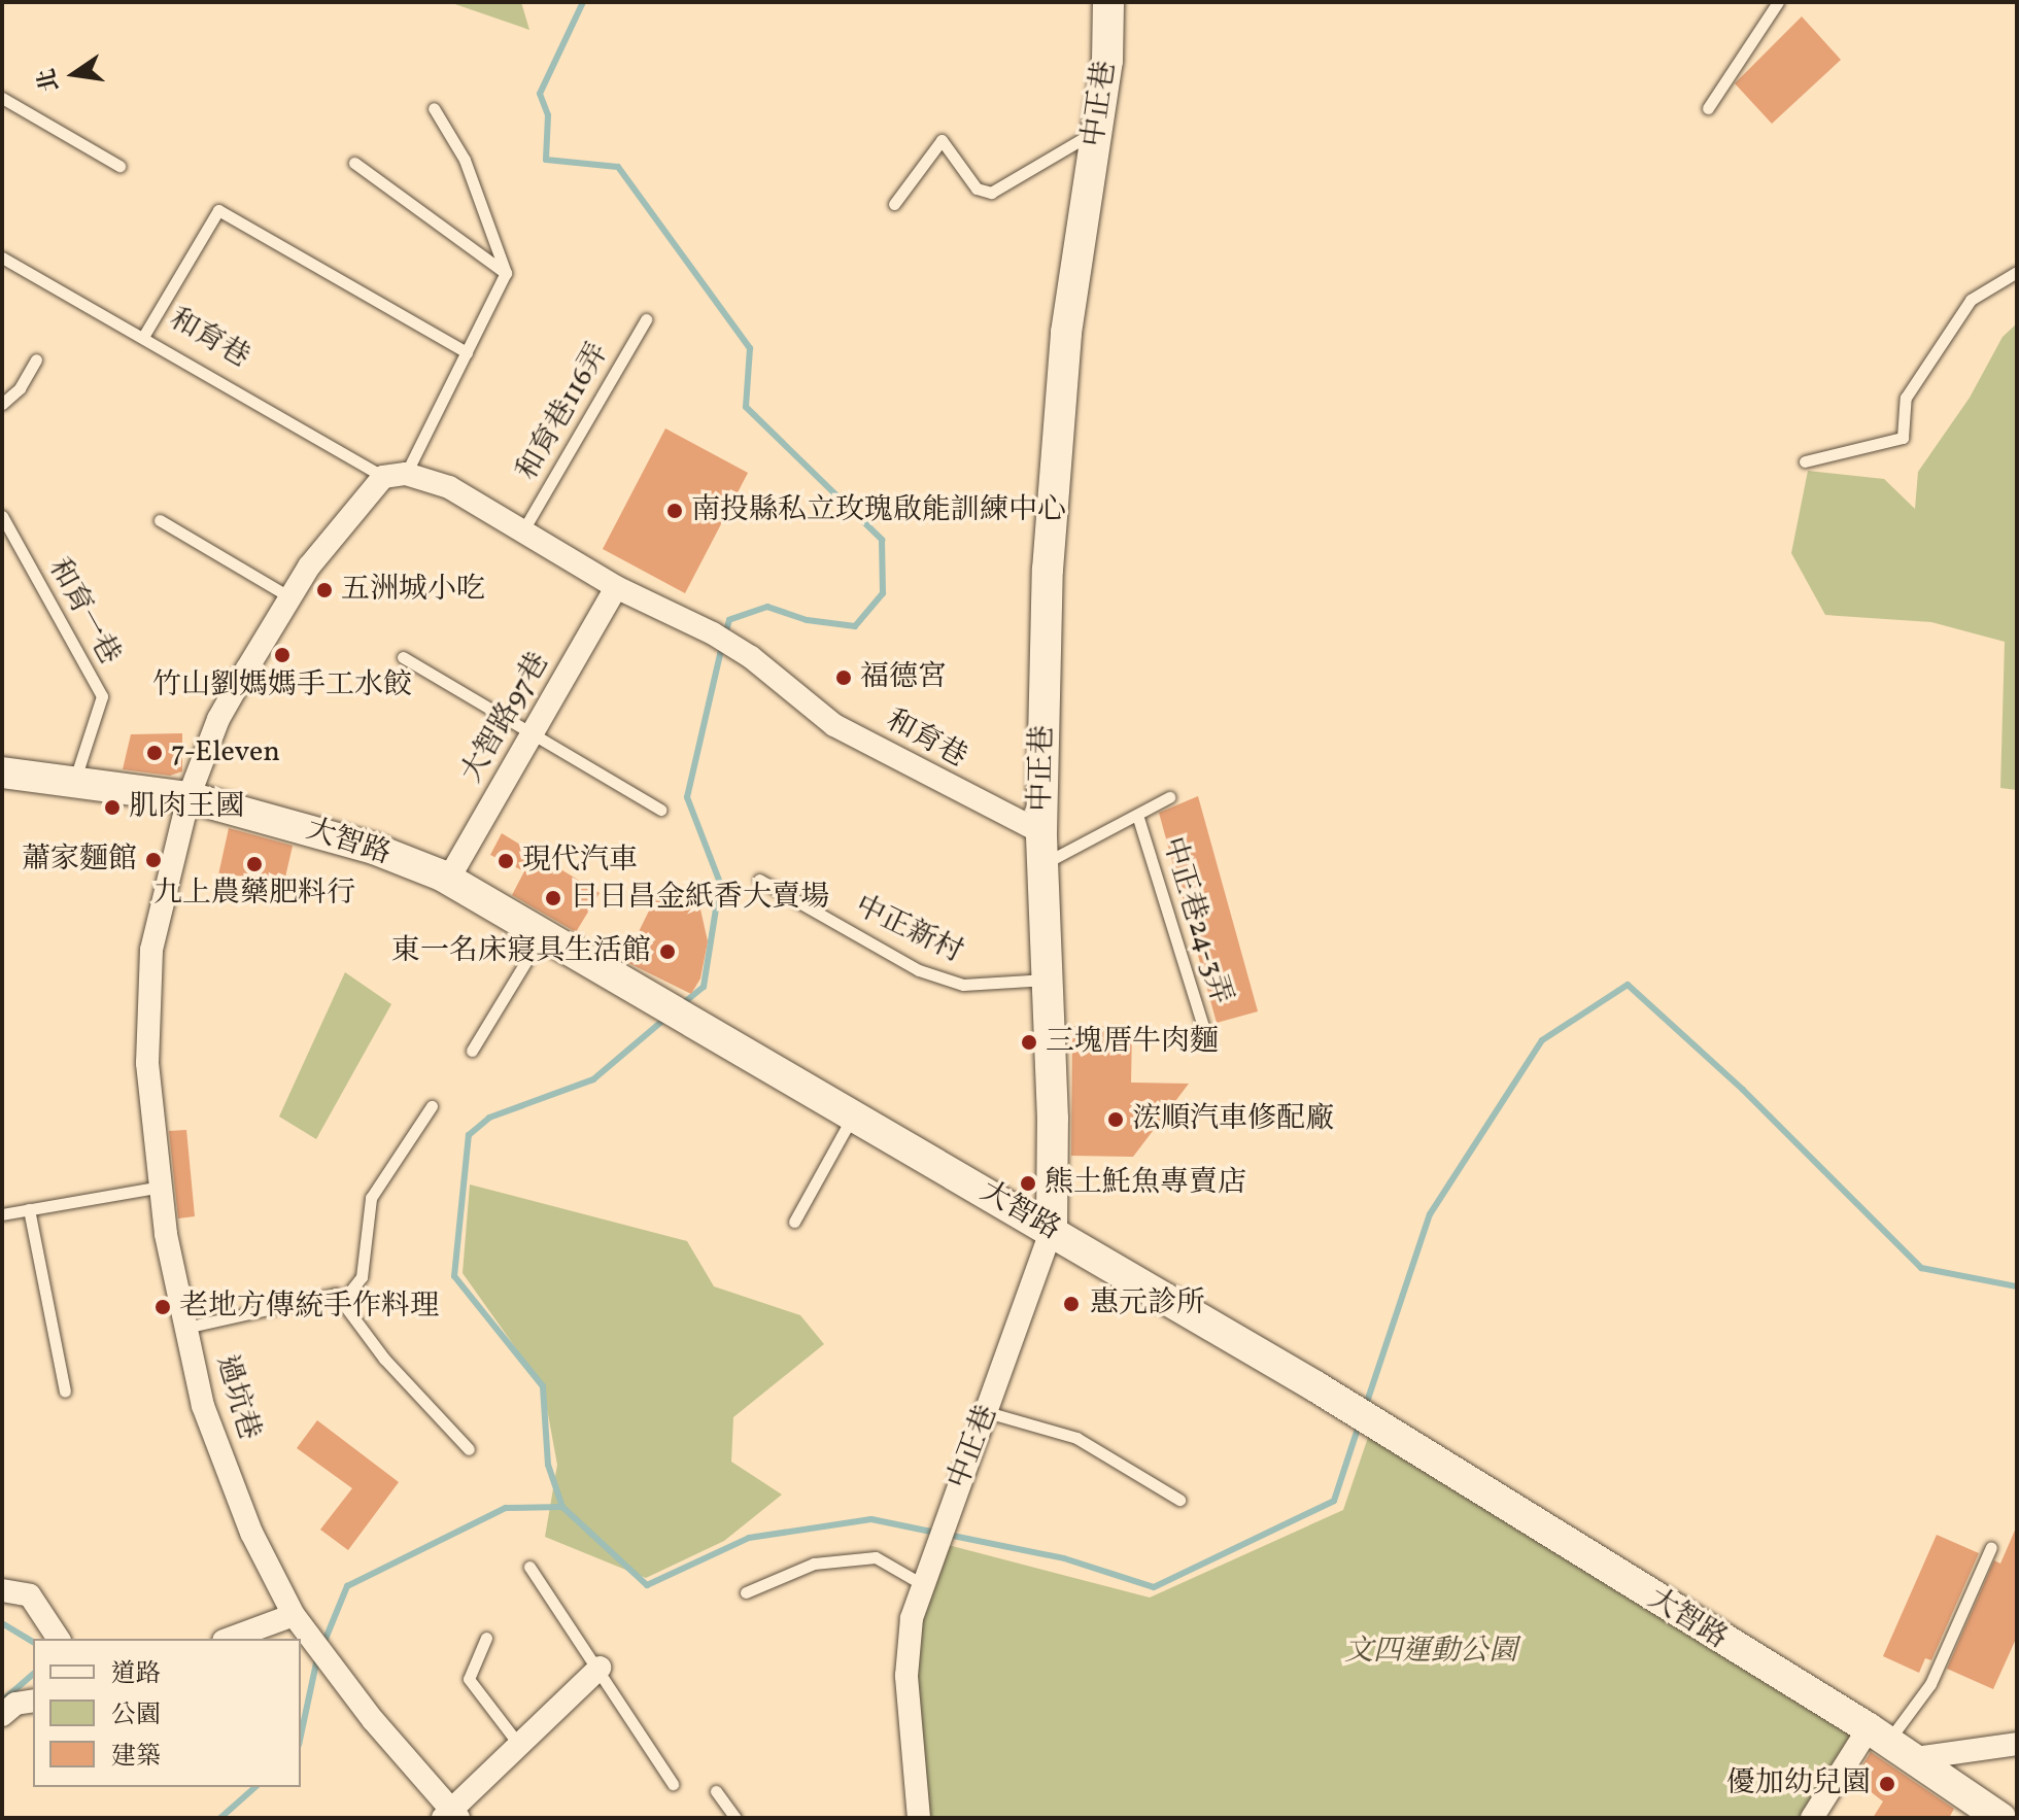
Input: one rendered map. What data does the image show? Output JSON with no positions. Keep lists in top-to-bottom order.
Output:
{
  "streets": {
    "street": [
      "中正巷",
      "和育巷",
      "大智路97巷",
      "大智路",
      "過坑巷"
    ],
    "lane": [
      "和育巷116弄",
      "和育一巷",
      "中正巷24-3弄",
      "中正新村"
    ]
  },
  "crossings": [
    ["中正巷", "和育巷"],
    ["中正巷", "大智路"],
    ["中正巷", "中正巷24-3弄"],
    ["中正巷", "中正新村"],
    ["和育巷", "和育巷116弄"],
    ["和育巷", "大智路97巷"],
    ["和育一巷", "大智路"],
    ["大智路97巷", "大智路"],
    ["大智路", "過坑巷"]
  ],
  "parks": ["文四運動公園"],
  "places": [
    "南投縣私立玫瑰啟能訓練中心",
    "五洲城小吃",
    "竹山劉媽媽手工水餃",
    "福德宮",
    "7-Eleven",
    "肌肉王國",
    "蕭家麵館",
    "現代汽車",
    "九上農藥肥料行",
    "日日昌金紙香大賣場",
    "東一名床寢具生活館",
    "三塊厝牛肉麵",
    "浤順汽車修配廠",
    "熊土魠魚專賣店",
    "惠元診所",
    "老地方傳統手作料理",
    "優加幼兒園"
  ],
  "legend": ["道路", "公園", "建築"],
  "north": "left"
}
